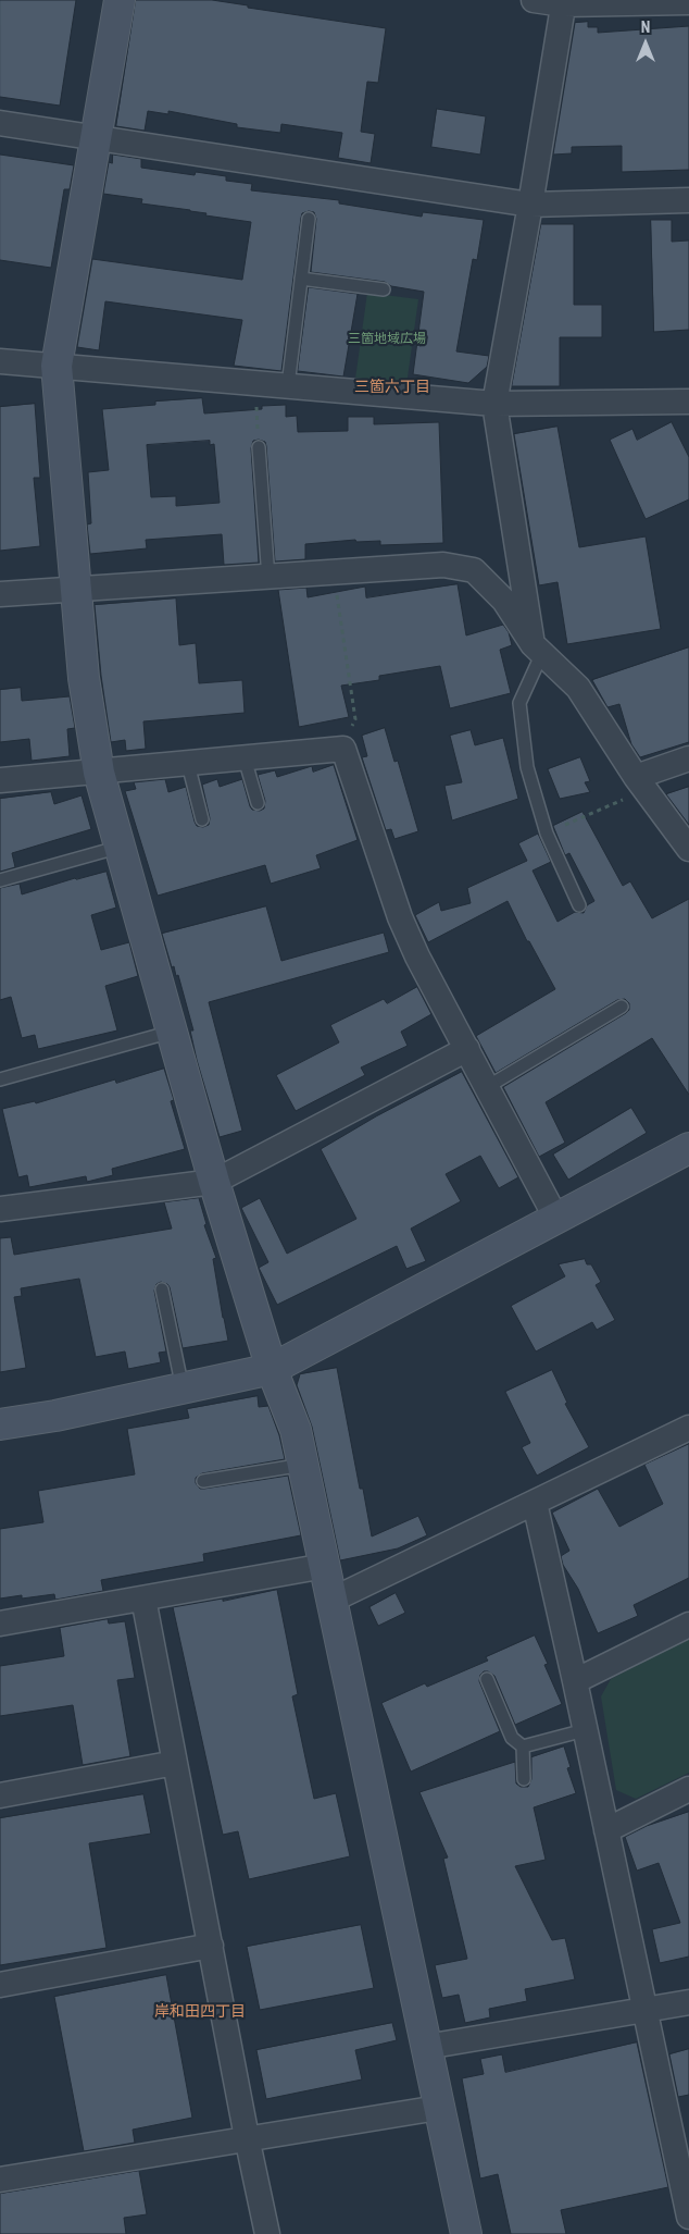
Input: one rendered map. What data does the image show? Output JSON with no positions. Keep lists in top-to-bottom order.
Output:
{
  "districts": ["三箇六丁目", "岸和田四丁目"],
  "parks": ["三箇地域広場"],
  "north": "top"
}
